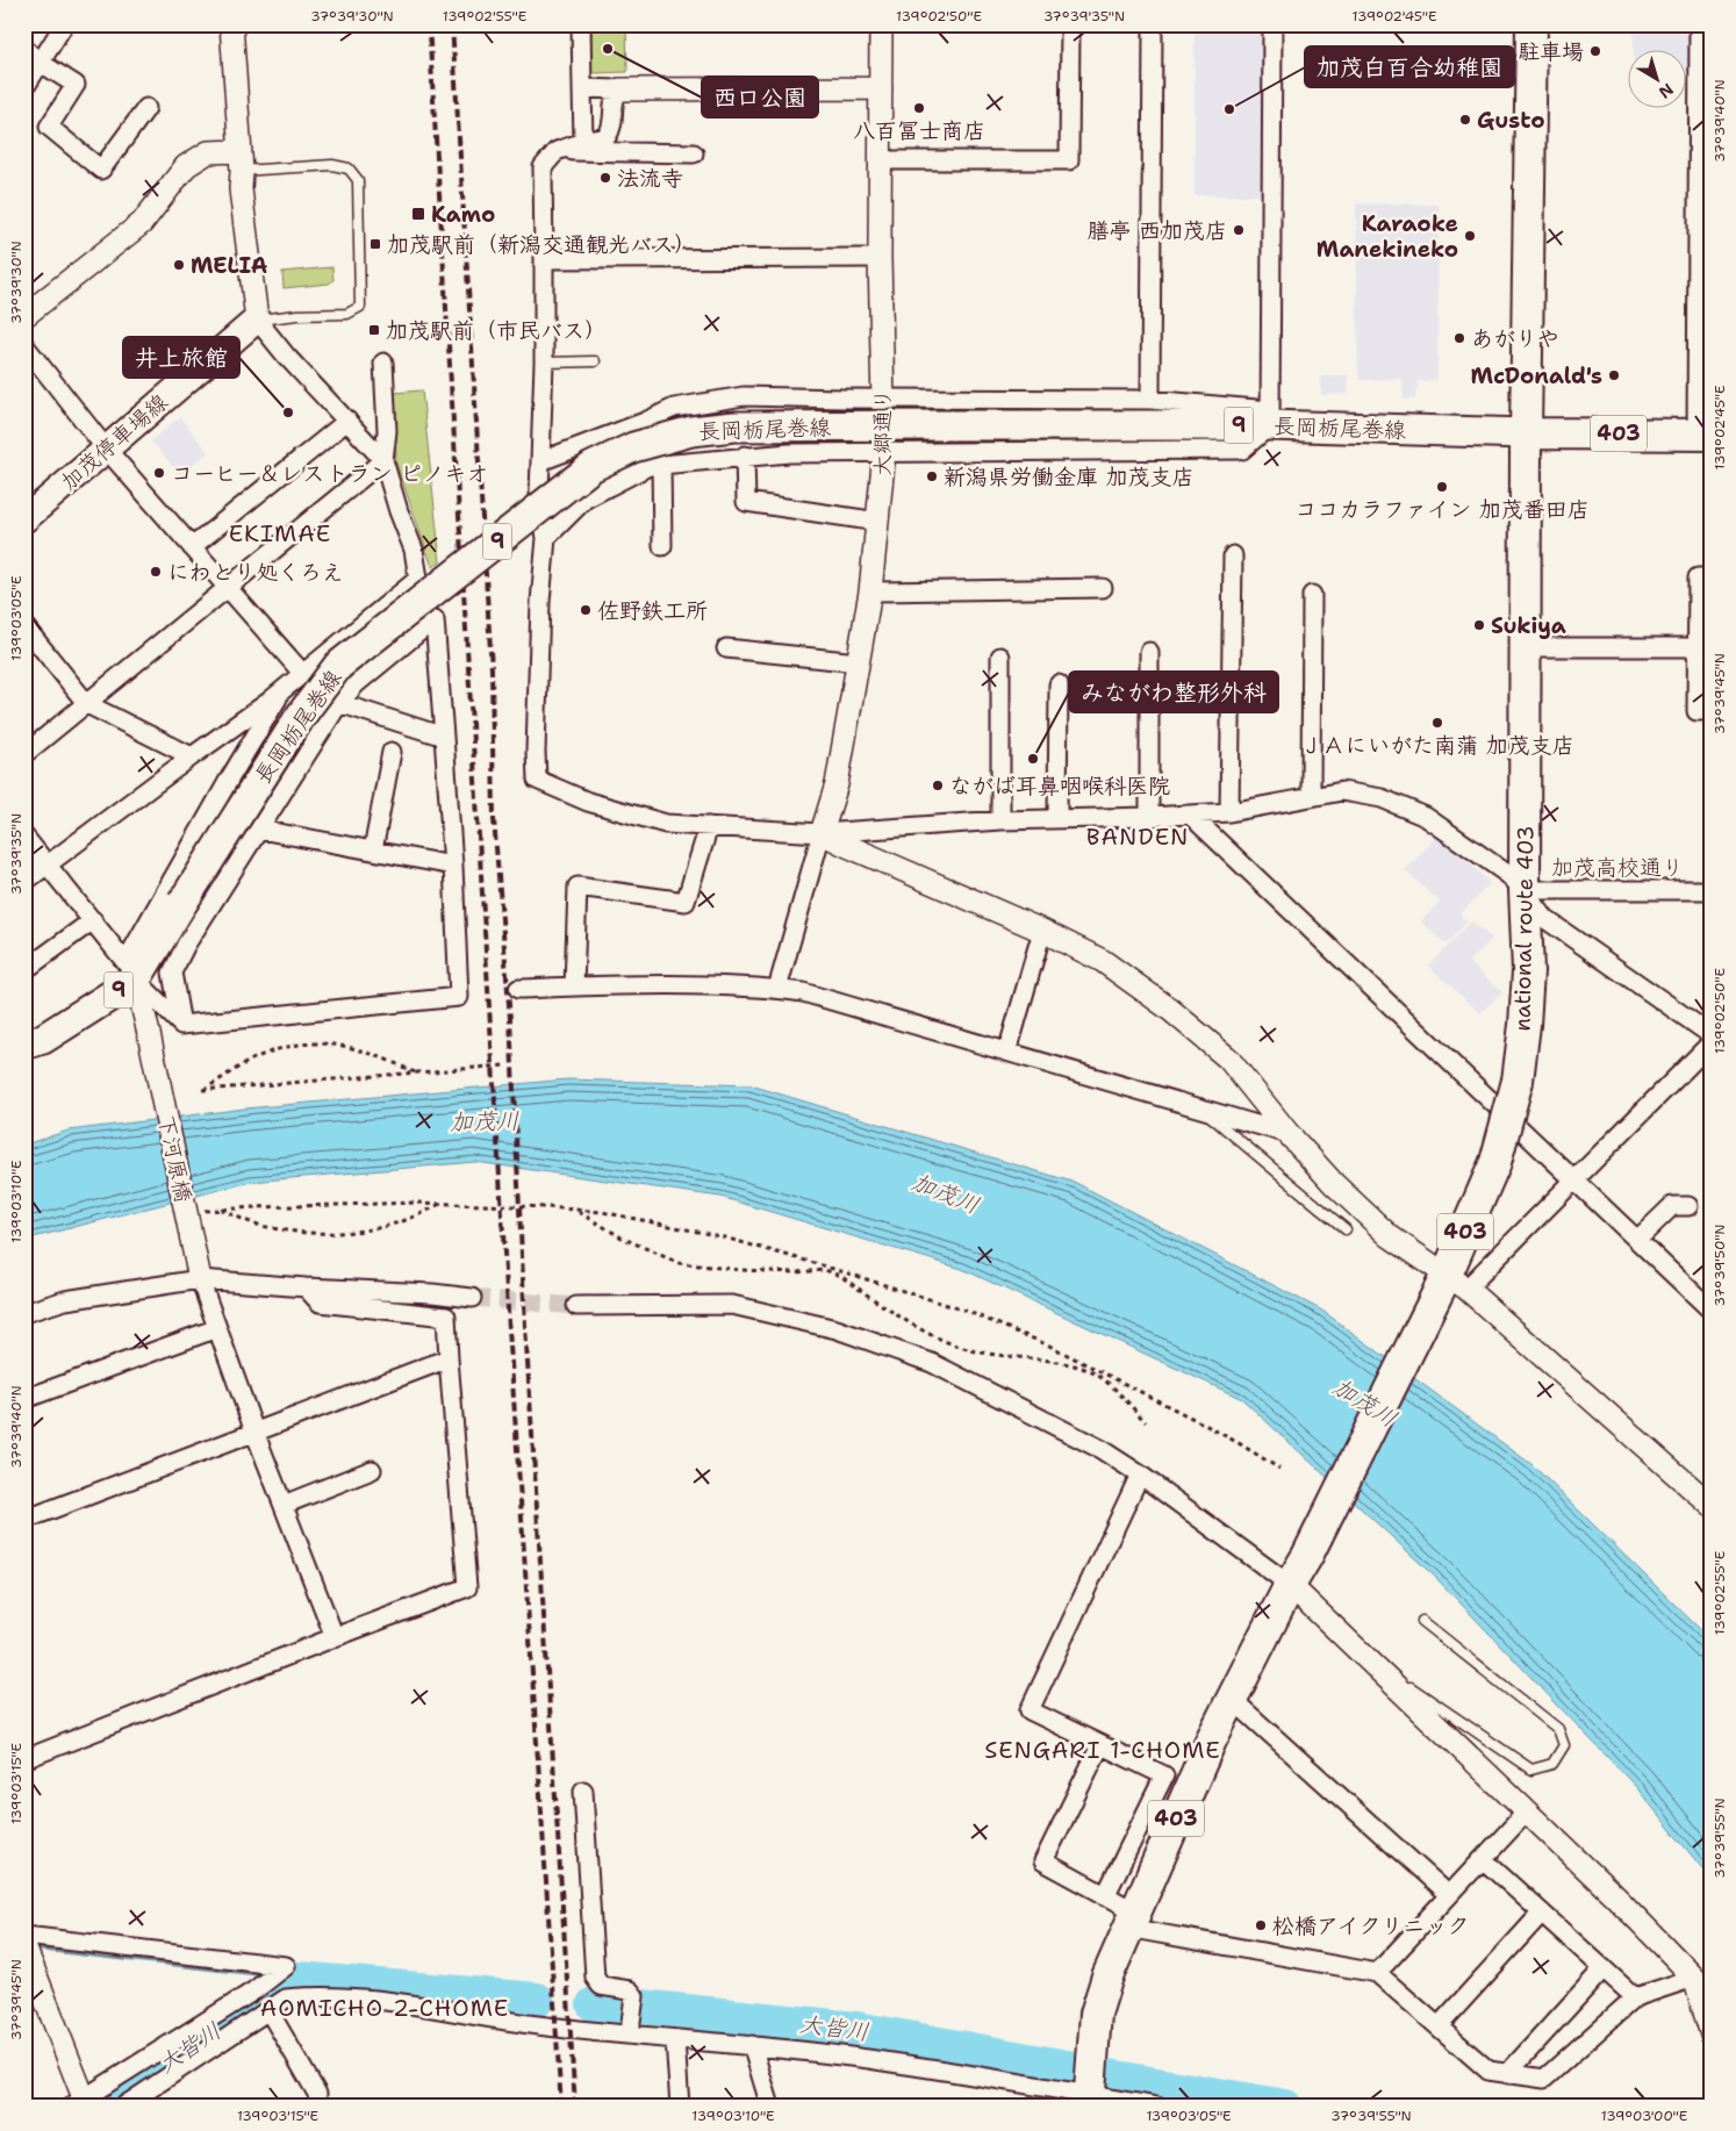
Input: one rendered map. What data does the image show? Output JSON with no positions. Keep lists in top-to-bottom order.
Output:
{
  "streets": {
    "highway": ["403", "national route 403"],
    "main road": ["9", "長岡栃尾巻線", "加茂停車場線"],
    "street": ["大郷通り", "加茂高校通り", "下河原橋"]
  },
  "crossings": [
    ["長岡栃尾巻線", "403"],
    ["長岡栃尾巻線", "national route 403"],
    ["長岡栃尾巻線", "下河原橋"],
    ["大郷通り", "加茂高校通り"],
    ["403", "national route 403"],
    ["加茂高校通り", "national route 403"]
  ],
  "districts": [
    "EKIMAE",
    "BANDEN",
    "SENGARI 1-CHOME",
    "AOMICHO 2-CHOME"
  ],
  "water": ["加茂川", "大皆川"],
  "places": {
    "other": [
      "西口公園",
      "駐車場",
      "八百冨士商店",
      "加茂白百合幼稚園",
      "Gusto",
      "法流寺",
      "膳亭 西加茂店",
      "Karaoke Manekineko",
      "MELIA",
      "あがりや",
      "McDonald's",
      "井上旅館",
      "コーヒー＆レストラン ピノキオ",
      "新潟県労働金庫 加茂支店",
      "ココカラファイン 加茂番田店",
      "にわとり処くろえ",
      "佐野鉄工所",
      "Sukiya",
      "ＪＡにいがた南蒲 加茂支店",
      "みながわ整形外科",
      "ながば耳鼻咽喉科医院",
      "松橋アイクリニック"
    ],
    "transit": ["Kamo", "加茂駅前（新潟交通観光バス）", "加茂駅前（市民バス）"]
  },
  "north": "bottom right",
  "coordinates": [
    "37°39'30\"N",
    "139°02'55\"E",
    "139°02'50\"E",
    "37°39'35\"N",
    "139°02'45\"E",
    "37°39'40\"N",
    "139°03'05\"E",
    "37°39'45\"N",
    "139°03'10\"E",
    "37°39'50\"N",
    "139°03'15\"E",
    "37°39'55\"N",
    "139°03'00\"E"
  ]
}
